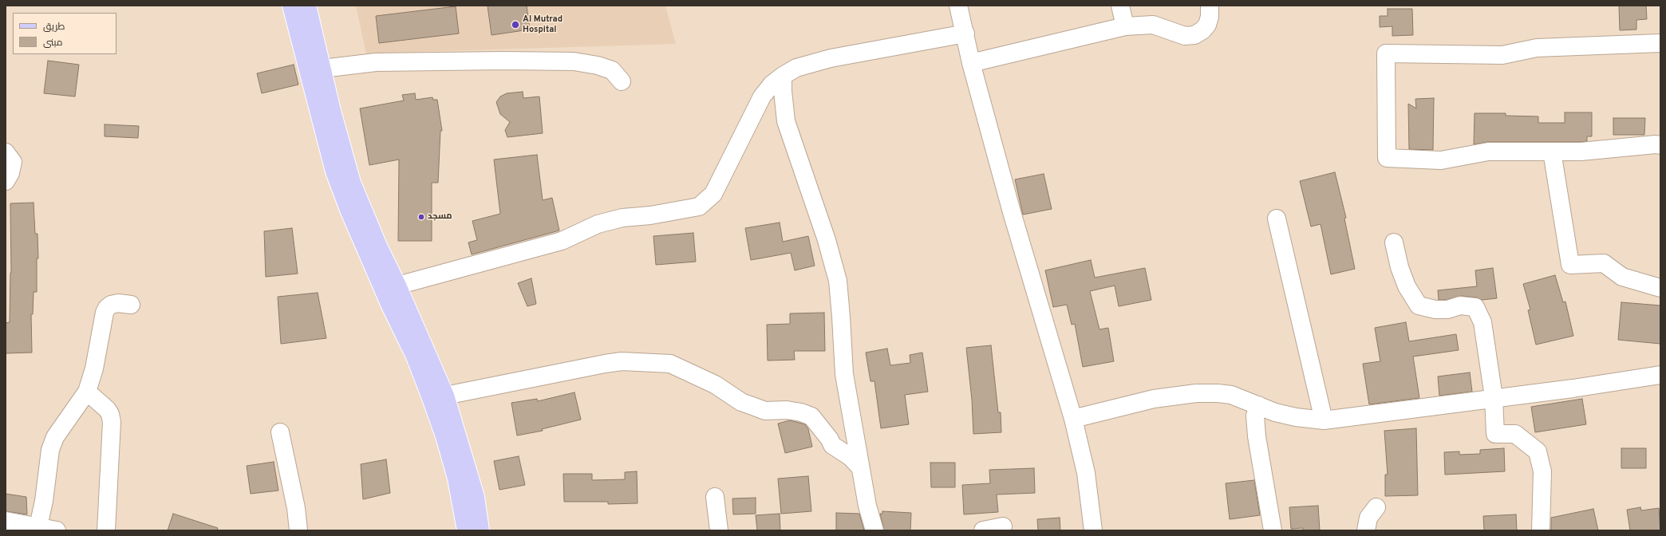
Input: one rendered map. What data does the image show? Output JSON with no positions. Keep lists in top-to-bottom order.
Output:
{
  "places": ["Al Mutrad Hospital", "مسجد"],
  "legend": ["طريق", "مبنى"]
}
